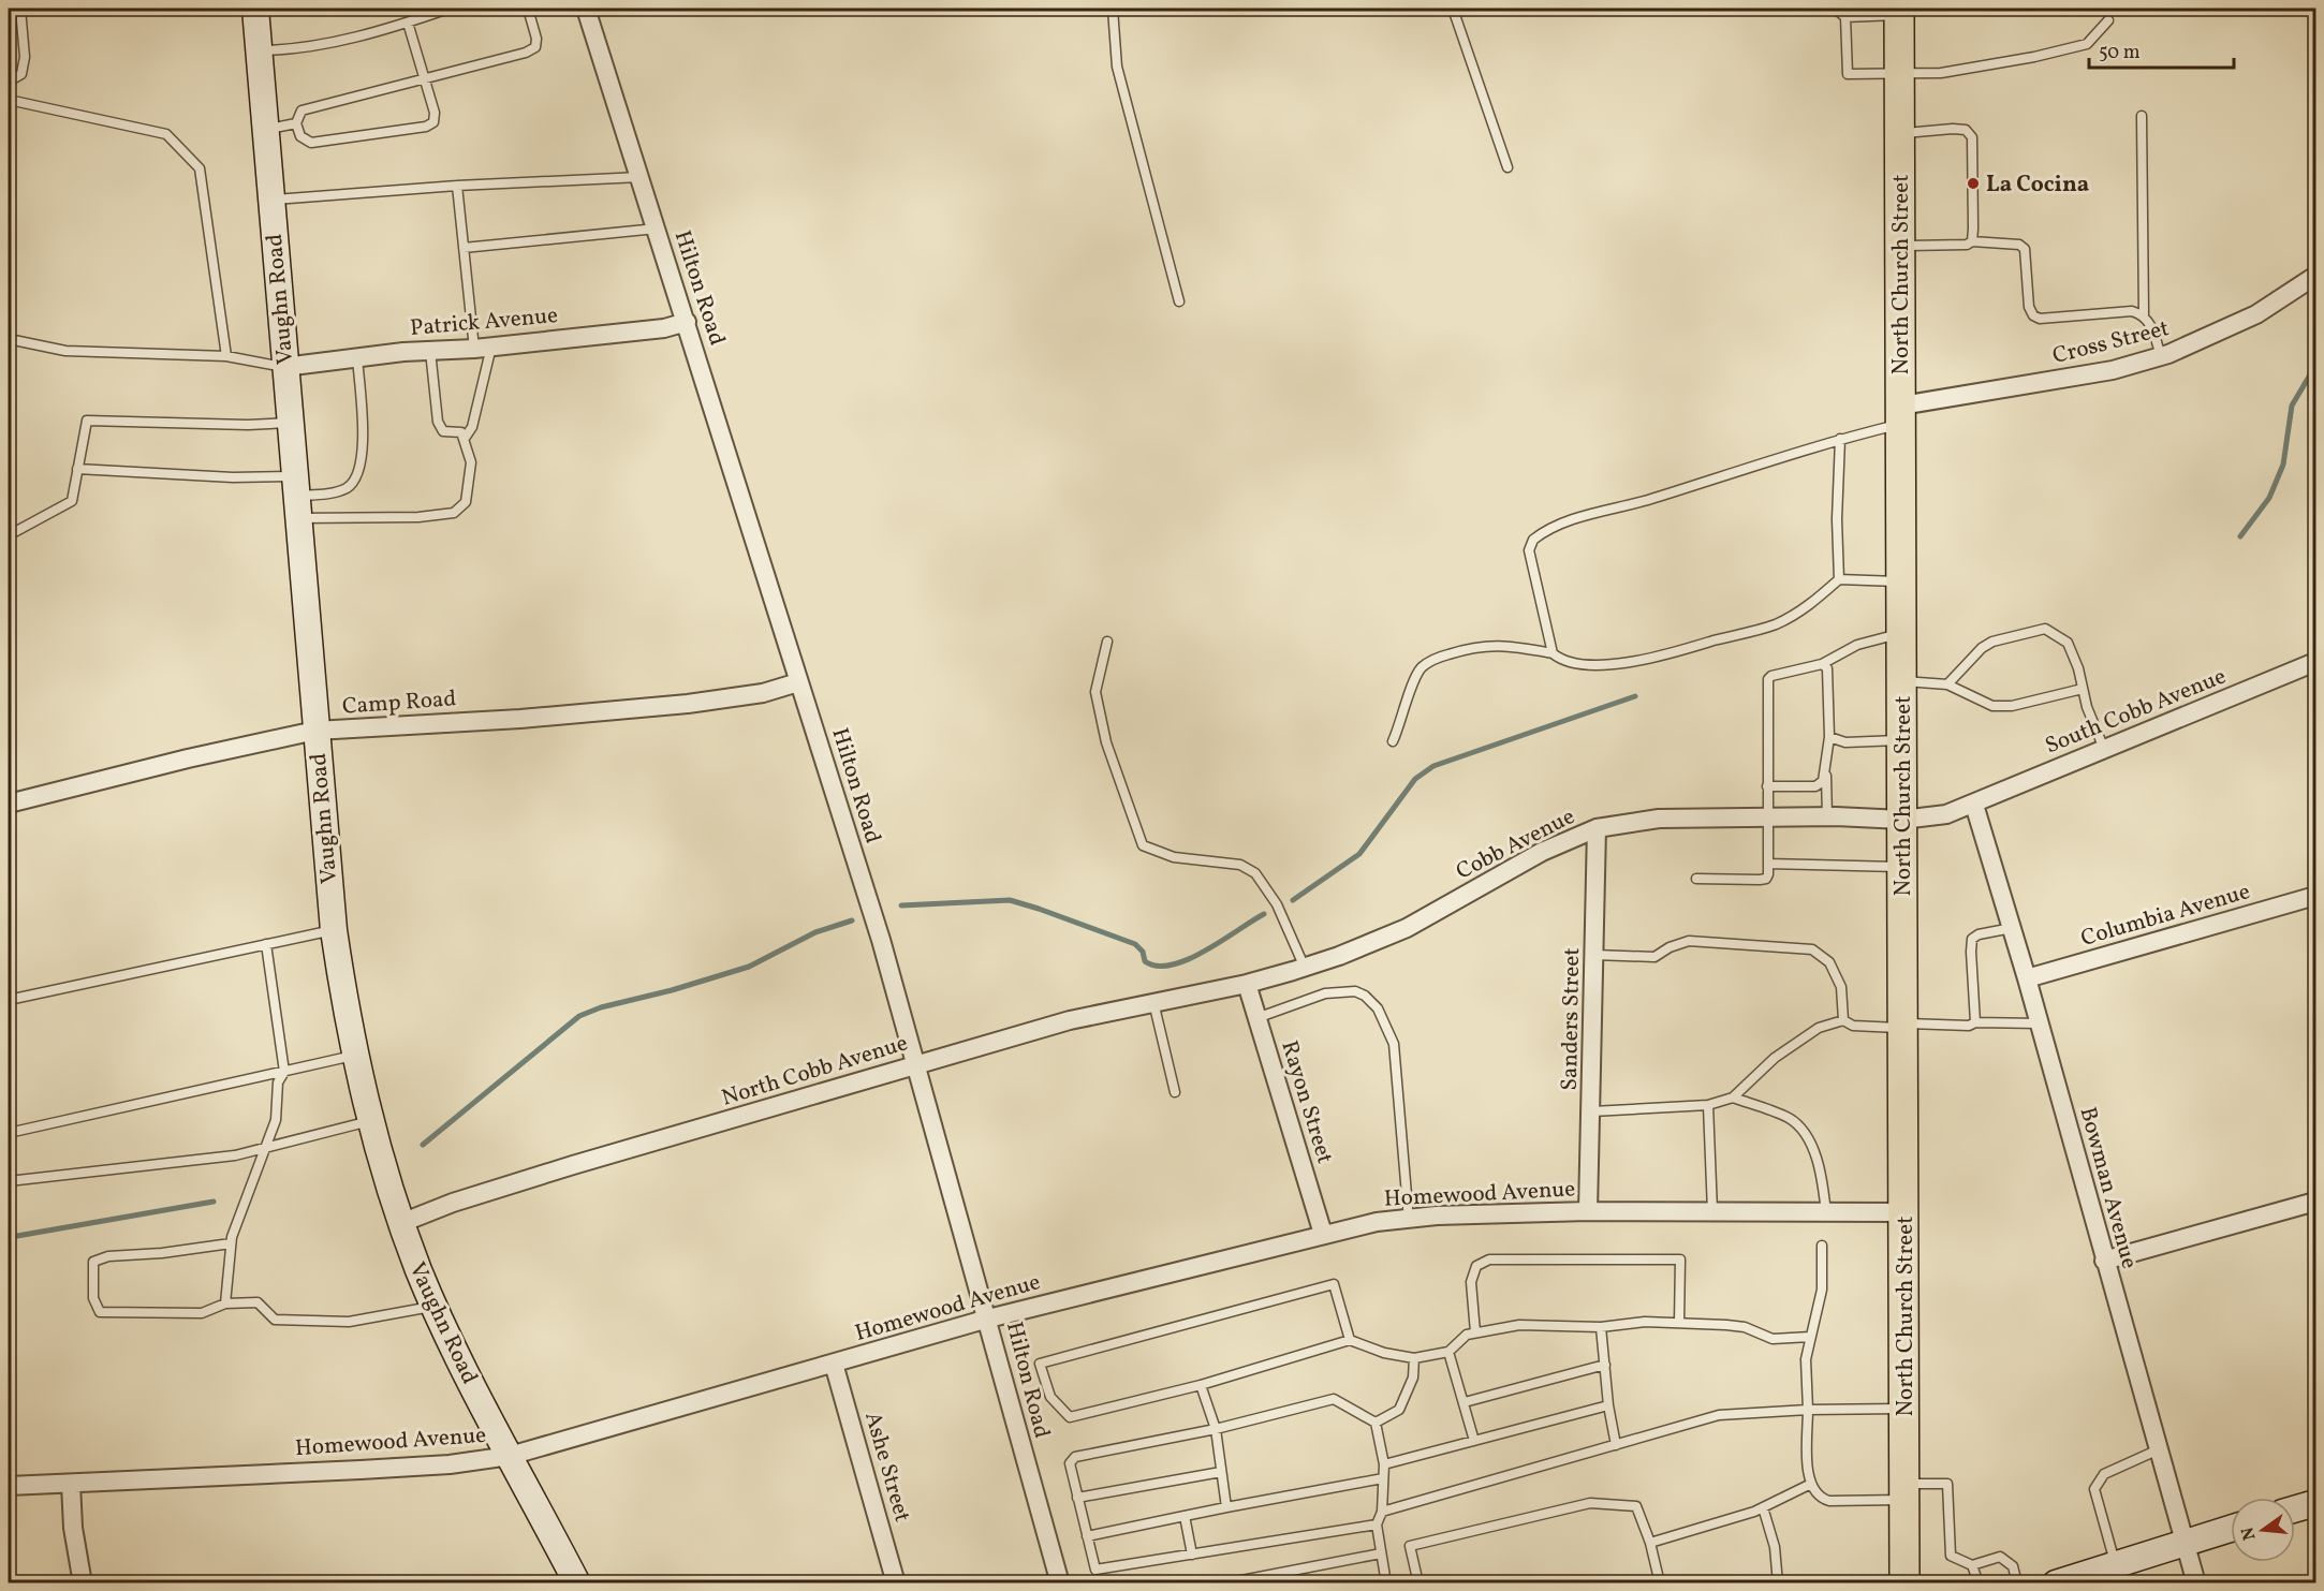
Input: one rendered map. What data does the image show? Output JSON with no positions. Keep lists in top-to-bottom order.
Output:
{
  "streets": {
    "main road": ["North Church Street"],
    "street": [
      "Hilton Road",
      "Vaughn Road",
      "Patrick Avenue",
      "Cross Street",
      "Camp Road",
      "South Cobb Avenue",
      "Cobb Avenue",
      "Columbia Avenue",
      "Sanders Street",
      "North Cobb Avenue",
      "Rayon Street",
      "Bowman Avenue",
      "Homewood Avenue",
      "Ashe Street"
    ]
  },
  "crossings": [
    ["North Church Street", "Cross Street"],
    ["North Church Street", "Cobb Avenue"],
    ["North Church Street", "Homewood Avenue"],
    ["Hilton Road", "Patrick Avenue"],
    ["Hilton Road", "Camp Road"],
    ["Hilton Road", "North Cobb Avenue"],
    ["Hilton Road", "Homewood Avenue"],
    ["Vaughn Road", "Patrick Avenue"],
    ["Vaughn Road", "Camp Road"],
    ["Vaughn Road", "North Cobb Avenue"],
    ["Vaughn Road", "Homewood Avenue"],
    ["South Cobb Avenue", "Cobb Avenue"],
    ["South Cobb Avenue", "Bowman Avenue"],
    ["Cobb Avenue", "Sanders Street"],
    ["Cobb Avenue", "North Cobb Avenue"],
    ["Cobb Avenue", "Rayon Street"],
    ["Cobb Avenue", "Bowman Avenue"],
    ["Columbia Avenue", "Bowman Avenue"],
    ["Sanders Street", "Homewood Avenue"],
    ["North Cobb Avenue", "Rayon Street"],
    ["Rayon Street", "Homewood Avenue"],
    ["Homewood Avenue", "Ashe Street"]
  ],
  "places": ["La Cocina"],
  "scale_bar": "50 m",
  "north": "left"
}
